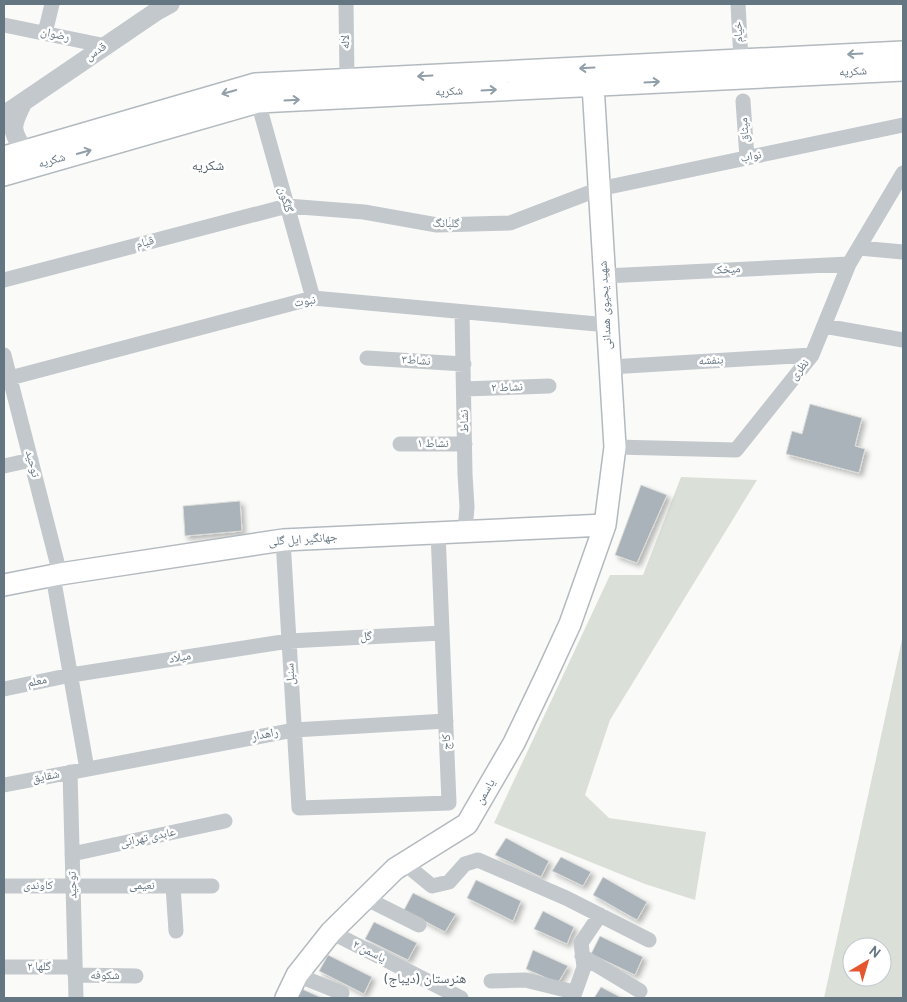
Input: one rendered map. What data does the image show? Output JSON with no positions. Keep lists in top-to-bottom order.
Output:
{
  "streets": {
    "main road": [
      "شکریه",
      "شهید یحیوی همدانی",
      "جهانگیر ایل گلی",
      "یاسمن"
    ],
    "street": [
      "خیام",
      "رضوان",
      "لاله",
      "قدس",
      "میثاق",
      "نواب",
      "گلگون",
      "گلبانگ",
      "قیام",
      "میخک",
      "نبوت",
      "نشاط۳",
      "بنفشه",
      "نظری",
      "نشاط ۲",
      "نشاط",
      "نشاط ۱",
      "توحید",
      "گل",
      "میلاد",
      "سنبل",
      "معلم",
      "راهدار",
      "کاج",
      "شقایق",
      "عابدی تهرانی",
      "کاوندی",
      "نعیمی",
      "یاسمن ۲",
      "گلها ۲",
      "شکوفه"
    ]
  },
  "crossings": [
    ["خیام", "شکریه"],
    ["رضوان", "قدس"],
    ["لاله", "شکریه"],
    ["شکریه", "گلگون"],
    ["شکریه", "شهید یحیوی همدانی"],
    ["میثاق", "نواب"],
    ["نواب", "گلبانگ"],
    ["نواب", "شهید یحیوی همدانی"],
    ["گلگون", "گلبانگ"],
    ["گلگون", "قیام"],
    ["گلگون", "نبوت"],
    ["گلبانگ", "قیام"],
    ["گلبانگ", "شهید یحیوی همدانی"],
    ["میخک", "شهید یحیوی همدانی"],
    ["میخک", "نظری"],
    ["نبوت", "شهید یحیوی همدانی"],
    ["نبوت", "نشاط"],
    ["نبوت", "توحید"],
    ["شهید یحیوی همدانی", "بنفشه"],
    ["شهید یحیوی همدانی", "نظری"],
    ["شهید یحیوی همدانی", "جهانگیر ایل گلی"],
    ["شهید یحیوی همدانی", "یاسمن"],
    ["نشاط۳", "نشاط"],
    ["بنفشه", "نظری"],
    ["نشاط ۲", "نشاط"],
    ["نشاط", "نشاط ۱"],
    ["نشاط", "جهانگیر ایل گلی"],
    ["توحید", "جهانگیر ایل گلی"],
    ["توحید", "میلاد"],
    ["توحید", "معلم"],
    ["توحید", "راهدار"],
    ["توحید", "شقایق"],
    ["توحید", "عابدی تهرانی"],
    ["توحید", "کاوندی"],
    ["توحید", "نعیمی"],
    ["توحید", "گلها ۲"],
    ["توحید", "شکوفه"],
    ["جهانگیر ایل گلی", "سنبل"],
    ["جهانگیر ایل گلی", "کاج"],
    ["جهانگیر ایل گلی", "یاسمن"],
    ["گل", "میلاد"],
    ["گل", "سنبل"],
    ["گل", "کاج"],
    ["میلاد", "سنبل"],
    ["میلاد", "معلم"],
    ["سنبل", "راهدار"],
    ["سنبل", "کاج"],
    ["راهدار", "کاج"],
    ["راهدار", "شقایق"],
    ["یاسمن", "یاسمن ۲"],
    ["کاوندی", "نعیمی"],
    ["گلها ۲", "شکوفه"]
  ],
  "districts": ["شکریه", "(هنرستان (دیباج"],
  "north": "top right"
}
